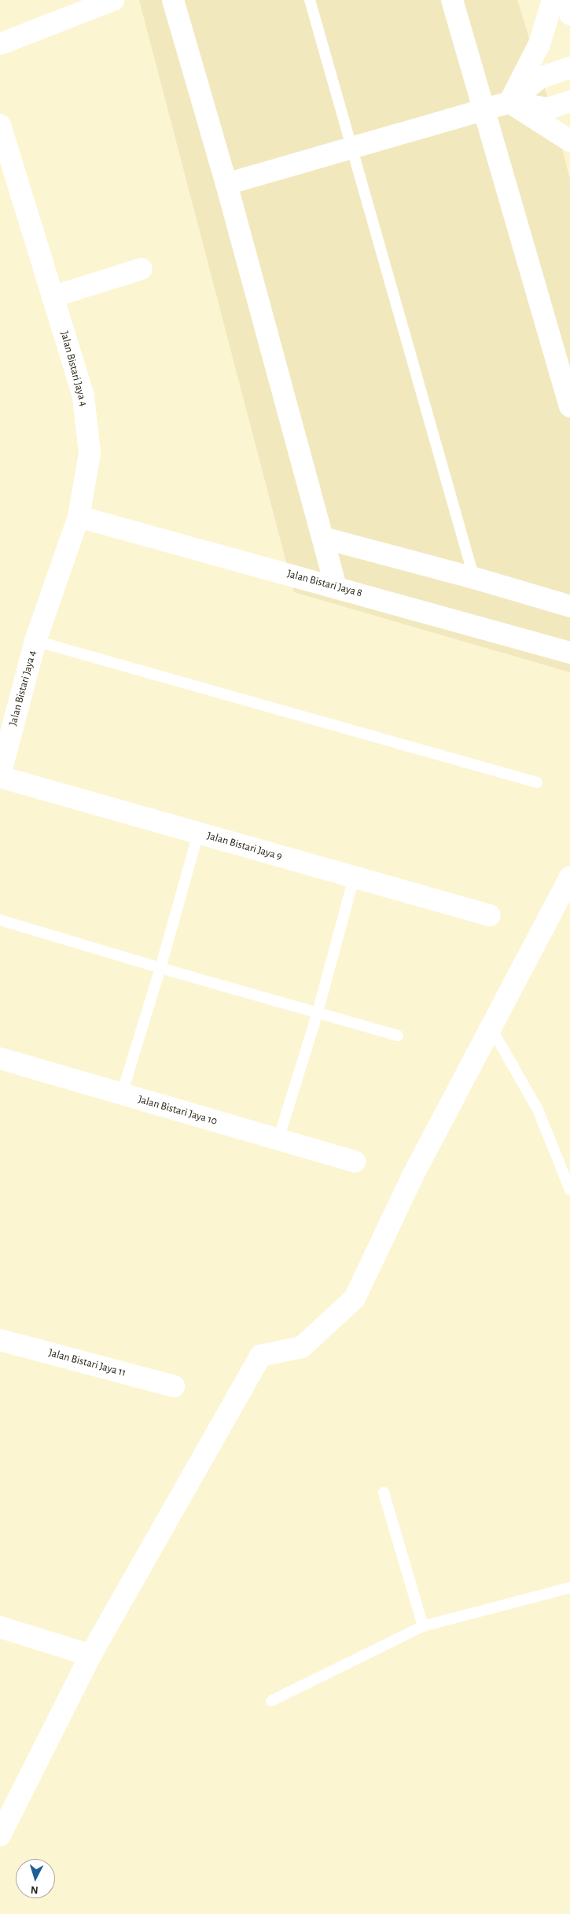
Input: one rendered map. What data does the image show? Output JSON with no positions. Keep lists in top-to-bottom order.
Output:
{
  "streets": {
    "street": [
      "Jalan Bistari Jaya 4",
      "Jalan Bistari Jaya 8",
      "Jalan Bistari Jaya 9",
      "Jalan Bistari Jaya 10",
      "Jalan Bistari Jaya 11"
    ]
  },
  "crossings": [
    ["Jalan Bistari Jaya 4", "Jalan Bistari Jaya 8"],
    ["Jalan Bistari Jaya 4", "Jalan Bistari Jaya 9"]
  ],
  "north": "bottom"
}
